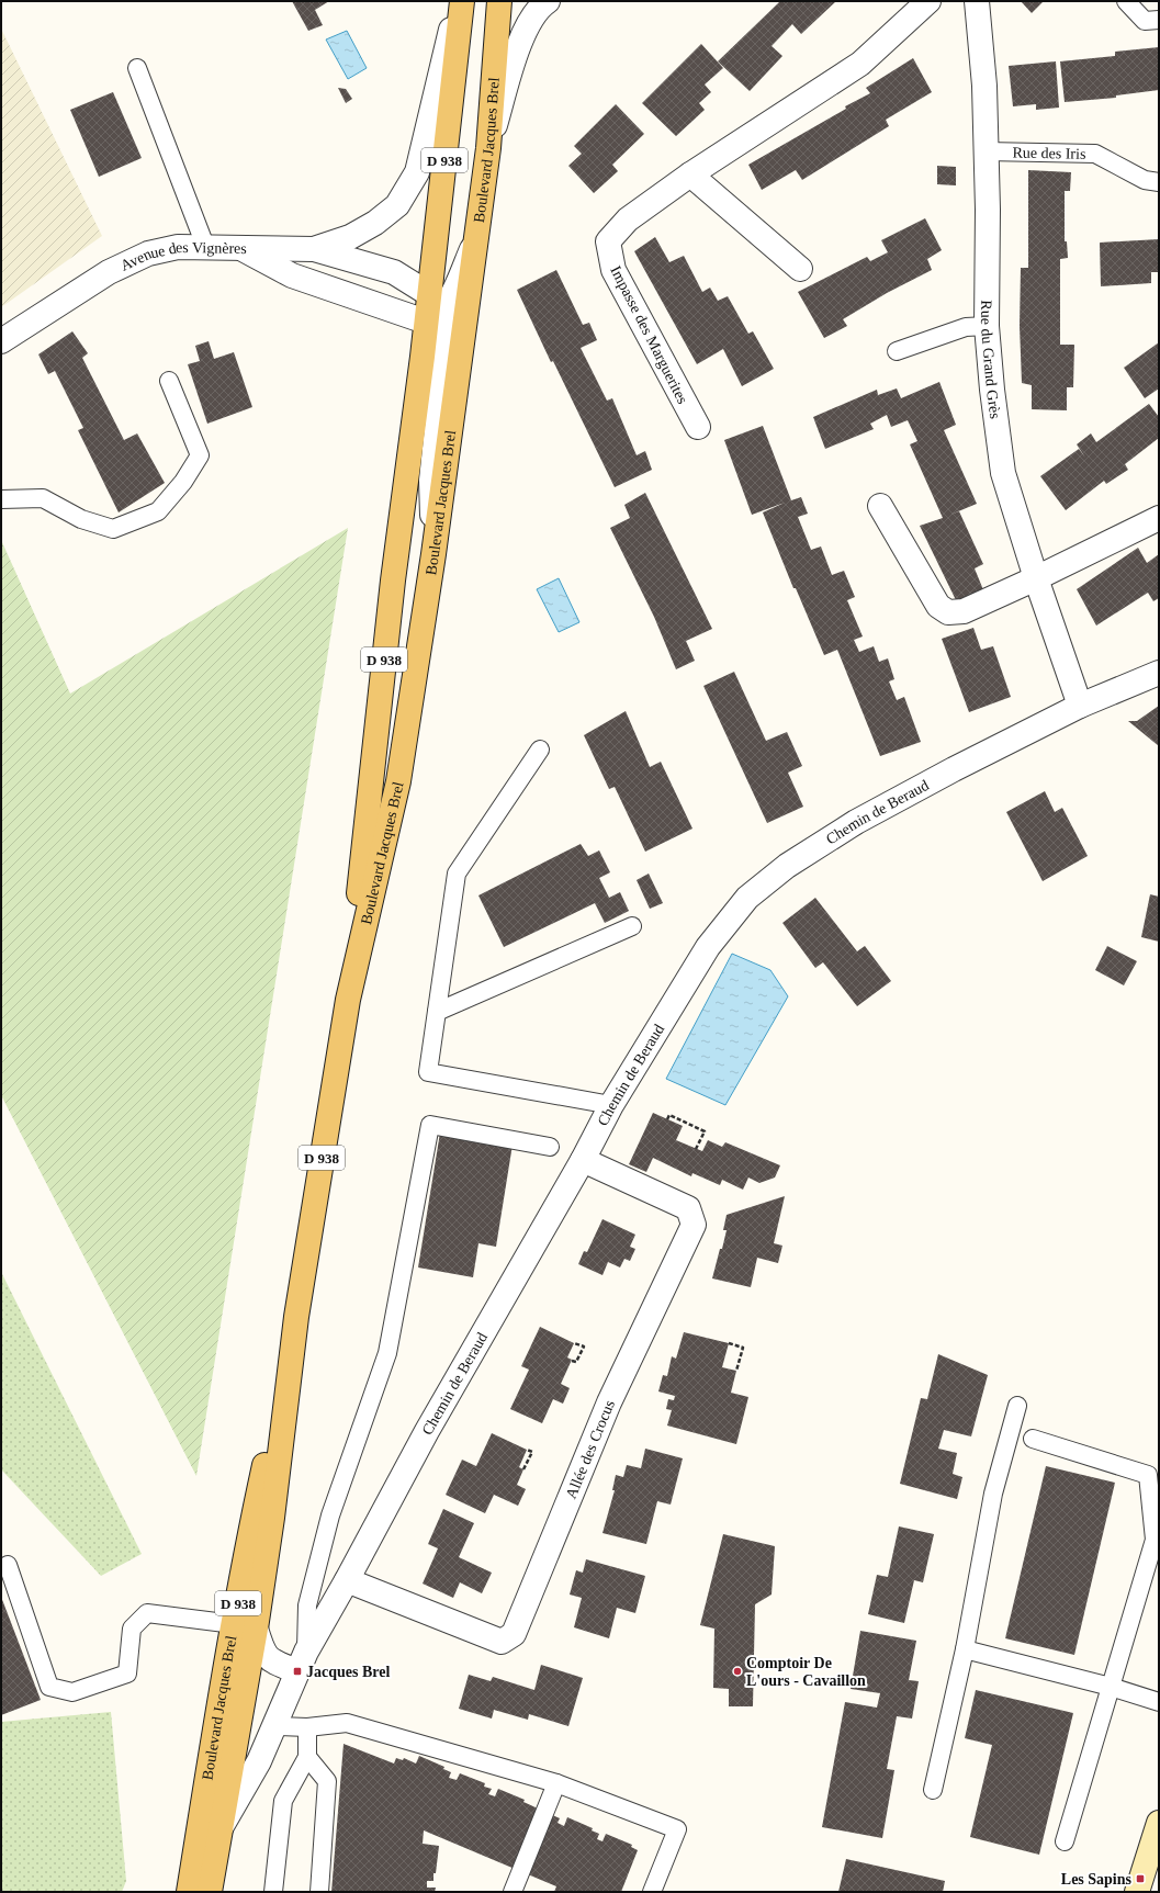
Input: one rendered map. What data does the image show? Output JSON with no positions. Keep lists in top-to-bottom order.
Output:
{
  "streets": {
    "main road": ["Boulevard Jacques Brel", "D 938"],
    "street": [
      "Avenue des Vignères",
      "Impasse des Marguerites",
      "Rue du Grand Grès",
      "Chemin de Beraud",
      "Allée des Crocus"
    ],
    "lane": ["Rue des Iris"]
  },
  "crossings": [
    ["Boulevard Jacques Brel", "Avenue des Vignères"],
    ["Boulevard Jacques Brel", "Chemin de Beraud"],
    ["Rue des Iris", "Rue du Grand Grès"],
    ["Rue du Grand Grès", "Chemin de Beraud"],
    ["Chemin de Beraud", "Allée des Crocus"]
  ],
  "places": {
    "transit": ["Jacques Brel", "Les Sapins"],
    "other": ["Comptoir De L'ours - Cavaillon"]
  }
}
